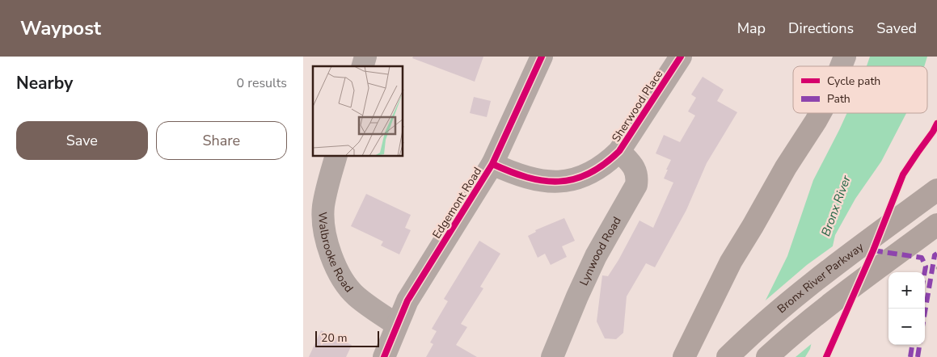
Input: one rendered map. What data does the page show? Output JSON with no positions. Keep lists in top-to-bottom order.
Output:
{
  "streets": {
    "highway": ["Bronx River Parkway"],
    "street": [
      "Sherwood Place",
      "Edgemont Road",
      "Walbrooke Road",
      "Lynwood Road"
    ]
  },
  "crossings": [
    ["Sherwood Place", "Edgemont Road"],
    ["Sherwood Place", "Lynwood Road"],
    ["Edgemont Road", "Walbrooke Road"]
  ],
  "water": ["Bronx River"],
  "legend": ["Cycle path", "Path"],
  "scale_bar": "20 m",
  "page": {
    "header": "Waypost",
    "nav": ["Map", "Directions", "Saved"],
    "heading": ["Nearby", "0 results"],
    "buttons": ["Save", "Share"],
    "map_buttons": ["+", "−"],
    "scale": "20 m"
  }
}
